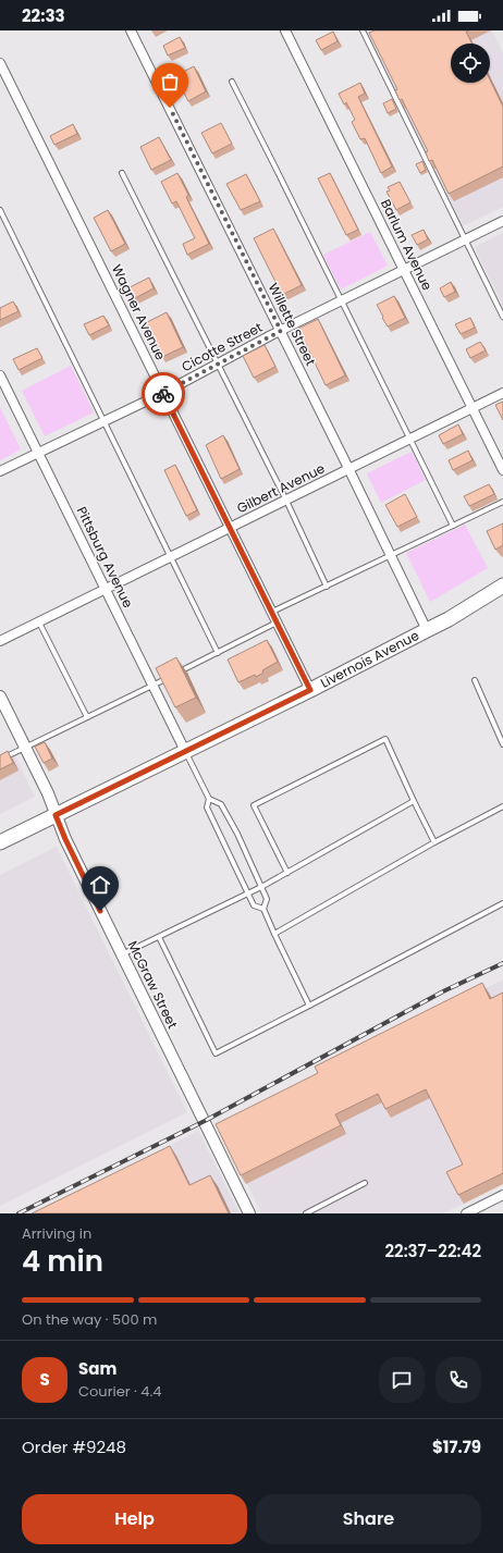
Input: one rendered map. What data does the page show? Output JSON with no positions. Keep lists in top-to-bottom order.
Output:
{
  "streets": {
    "main road": ["Livernois Avenue"],
    "street": [
      "Barlum Avenue",
      "Wagner Avenue",
      "Willette Street",
      "Cicotte Street",
      "Gilbert Avenue",
      "Pittsburg Avenue",
      "McGraw Street"
    ]
  },
  "crossings": [
    ["Barlum Avenue", "Cicotte Street"],
    ["Barlum Avenue", "Gilbert Avenue"],
    ["Wagner Avenue", "Cicotte Street"],
    ["Wagner Avenue", "Gilbert Avenue"],
    ["Wagner Avenue", "Livernois Avenue"],
    ["Willette Street", "Cicotte Street"],
    ["Willette Street", "Gilbert Avenue"],
    ["Willette Street", "Livernois Avenue"],
    ["Cicotte Street", "Pittsburg Avenue"],
    ["Gilbert Avenue", "Pittsburg Avenue"],
    ["Pittsburg Avenue", "Livernois Avenue"],
    ["Livernois Avenue", "McGraw Street"]
  ],
  "page": {
    "status": "22:33",
    "heading": ["4 min", "Arriving in", "22:37–22:42"],
    "panel": [
      "Sam",
      "Courier · 4.4",
      "Order #9248",
      "$17.79"
    ],
    "bar": "On the way · 500 m",
    "round": "S",
    "buttons": ["Help", "Share"]
  }
}
